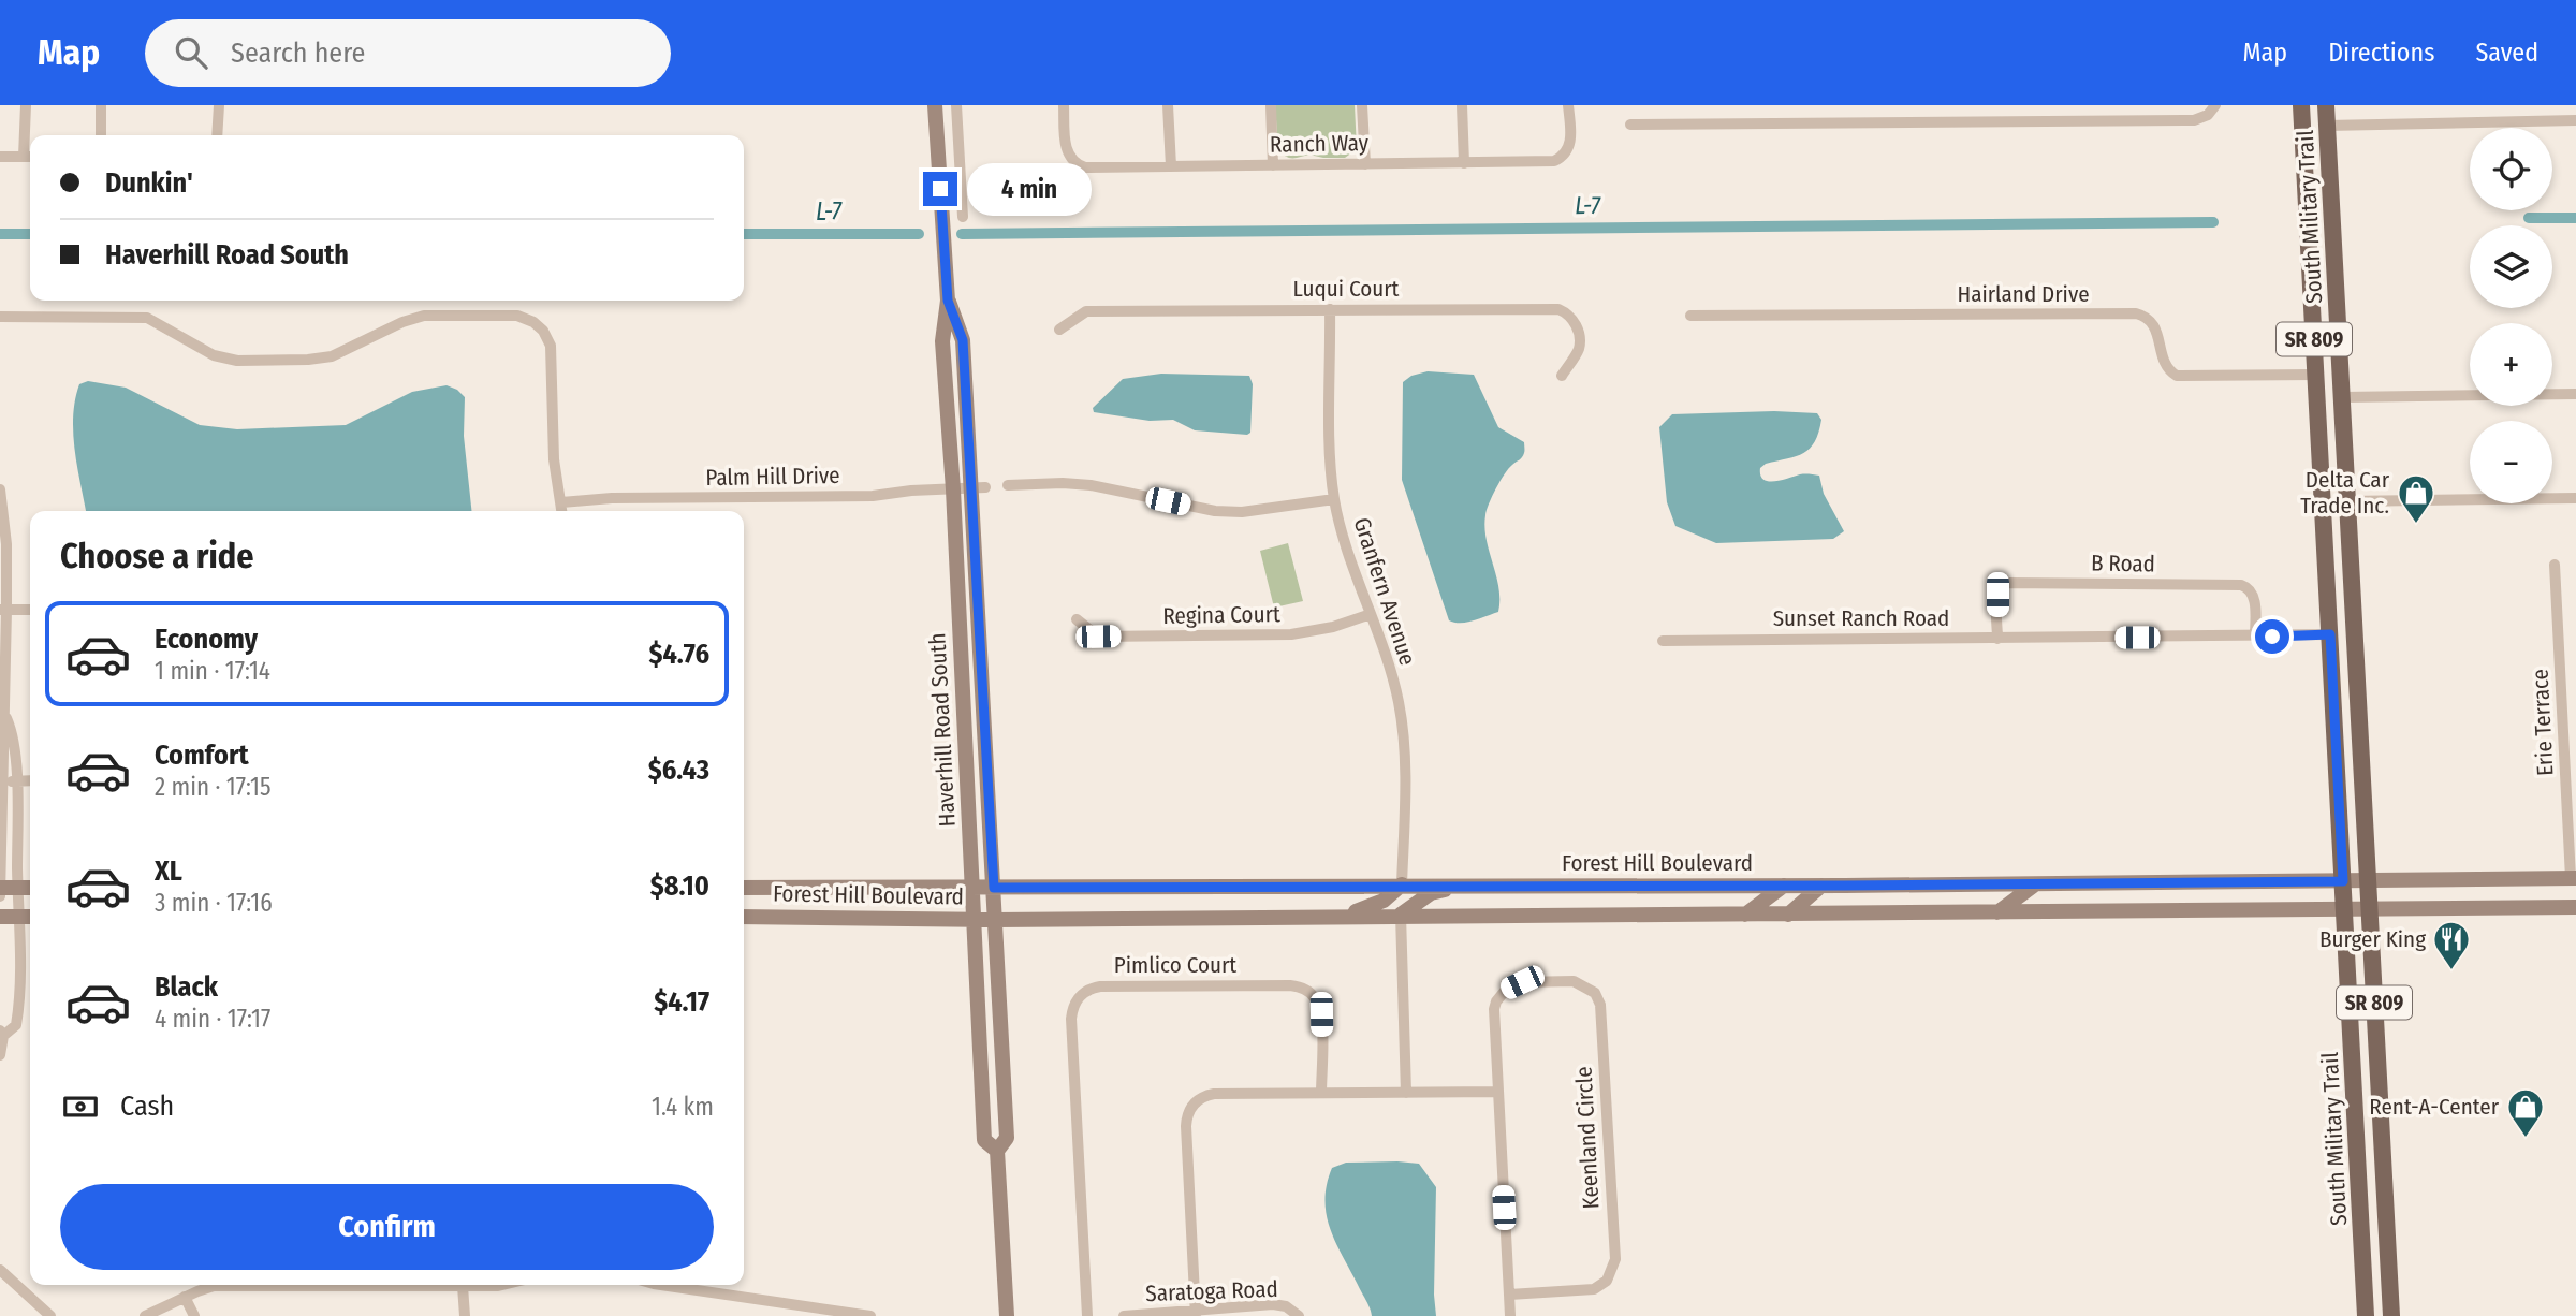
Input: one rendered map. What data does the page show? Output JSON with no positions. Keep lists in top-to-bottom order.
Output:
{
  "streets": {
    "main road": [
      "South Military Trail",
      "SR 809",
      "Haverhill Road South",
      "Forest Hill Boulevard"
    ],
    "street": [
      "Ranch Way",
      "Luqui Court",
      "Hairland Drive",
      "Palm Hill Drive",
      "B Road",
      "Granfern Avenue",
      "Regina Court",
      "Sunset Ranch Road",
      "Erie Terrace",
      "Pimlico Court",
      "Keenland Circle",
      "Saratoga Road"
    ]
  },
  "crossings": [
    ["South Military Trail", "Hairland Drive"],
    ["South Military Trail", "Sunset Ranch Road"],
    ["South Military Trail", "Forest Hill Boulevard"],
    ["Luqui Court", "Granfern Avenue"],
    ["Palm Hill Drive", "Haverhill Road South"],
    ["B Road", "Sunset Ranch Road"],
    ["Granfern Avenue", "Regina Court"],
    ["Granfern Avenue", "Forest Hill Boulevard"],
    ["Erie Terrace", "Forest Hill Boulevard"],
    ["Haverhill Road South", "Forest Hill Boulevard"]
  ],
  "water": ["L-7"],
  "places": {
    "shop": ["Delta Car Trade Inc.", "Rent-A-Center"],
    "restaurant": ["Burger King"]
  },
  "page": {
    "header": "Map",
    "search": "Search here",
    "nav": ["Map", "Directions", "Saved"],
    "map_buttons": ["+", "−"],
    "banner": ["Dunkin'", "Haverhill Road South"],
    "bubble": "4 min",
    "heading": "Choose a ride",
    "list": [
      {
        "name": "Economy",
        "note": "1 min · 17:14",
        "value": "$4.76"
      },
      {
        "name": "Comfort",
        "note": "2 min · 17:15",
        "value": "$6.43"
      },
      {
        "name": "XL",
        "note": "3 min · 17:16",
        "value": "$8.10"
      },
      {
        "name": "Black",
        "note": "4 min · 17:17",
        "value": "$4.17"
      }
    ],
    "pay": ["Cash", "1.4 km"],
    "buttons": "Confirm"
  }
}
